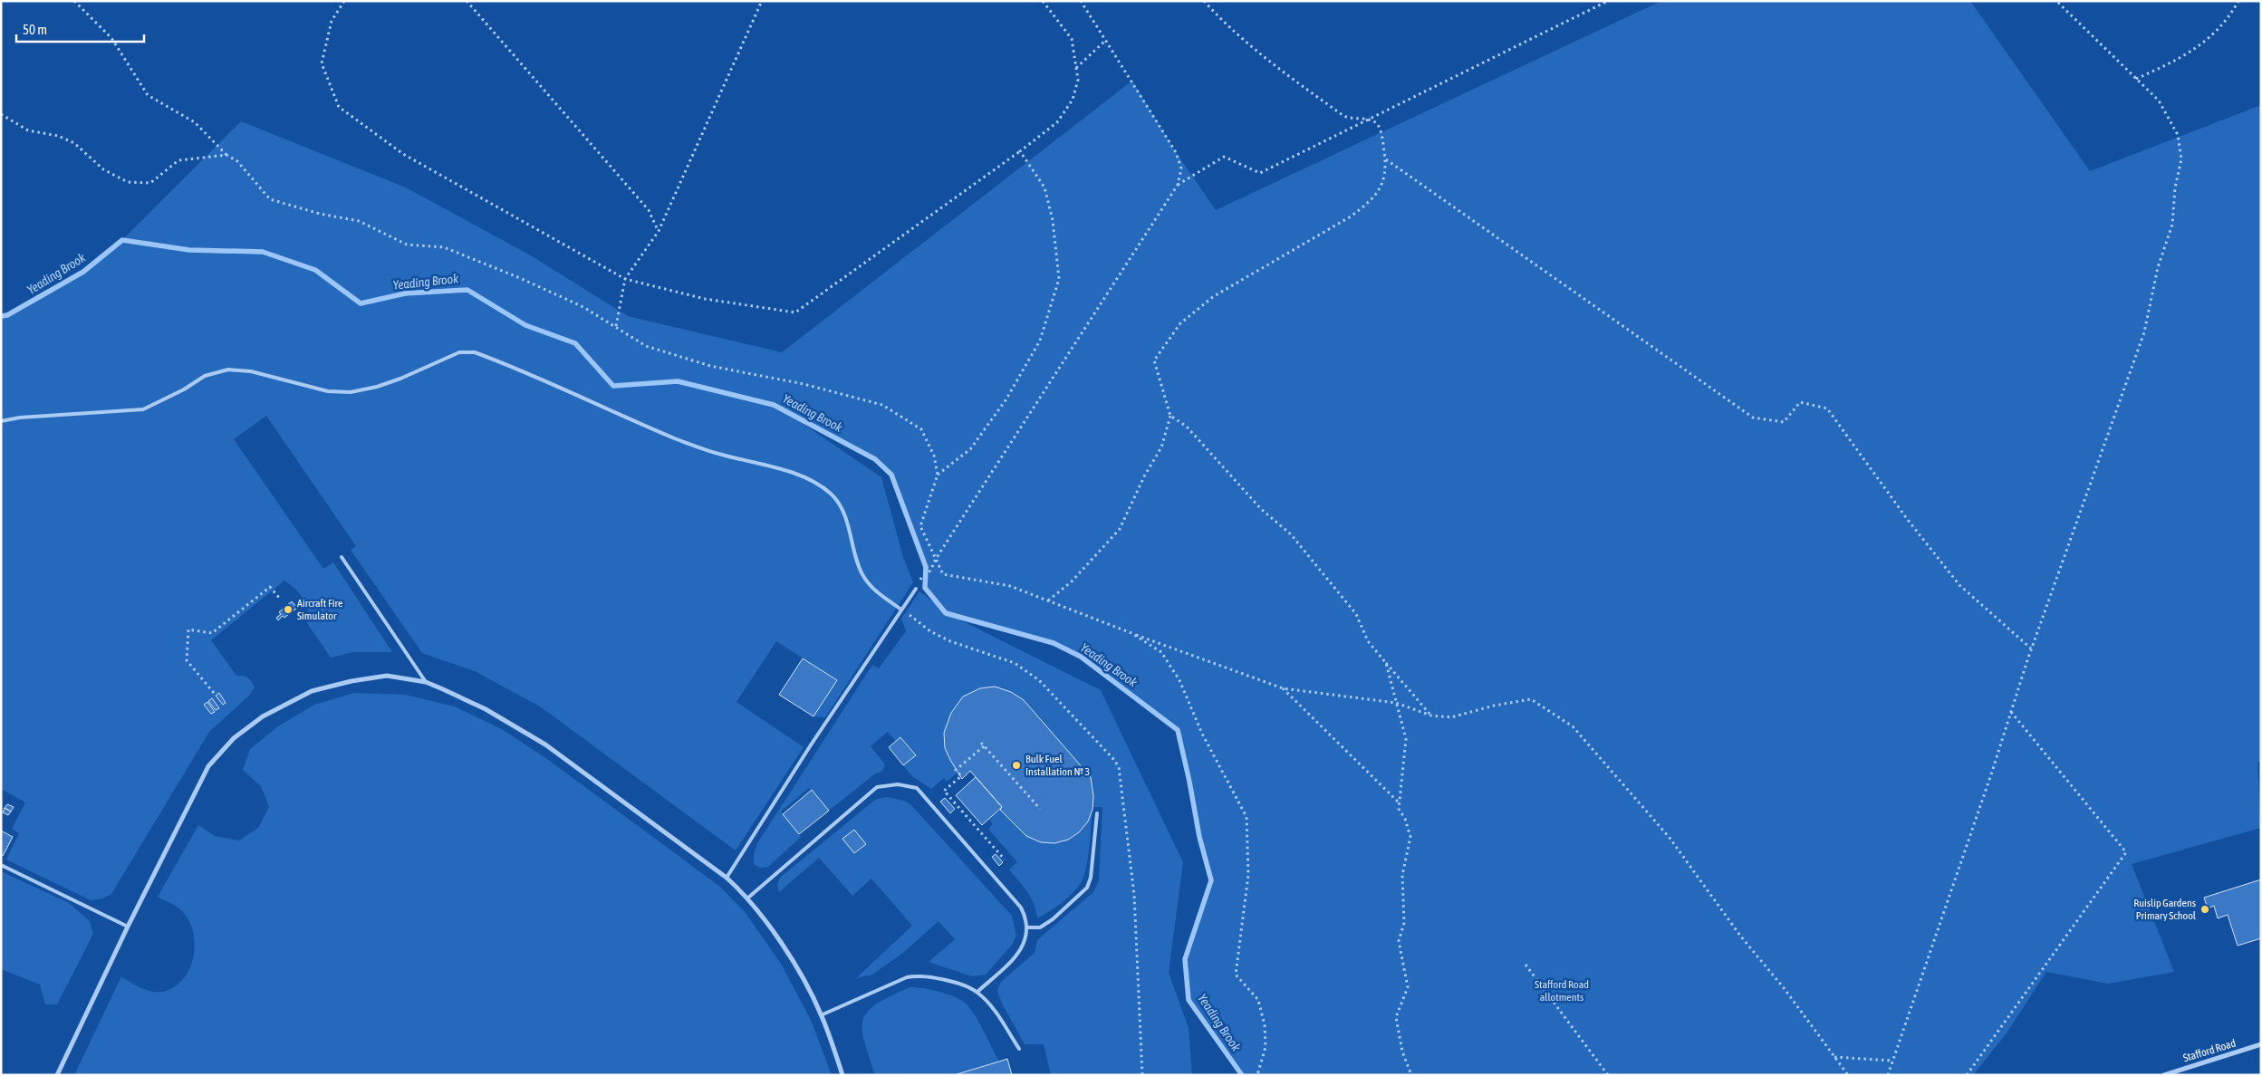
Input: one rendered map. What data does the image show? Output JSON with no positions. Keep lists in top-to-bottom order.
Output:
{
  "streets": {
    "street": ["Stafford Road"]
  },
  "water": ["Yeading Brook"],
  "parks": ["Stafford Road allotments"],
  "places": ["Aircraft Fire Simulator", "Bulk Fuel Installation № 3", "Ruislip Gardens Primary School"],
  "scale_bar": "50 m"
}
